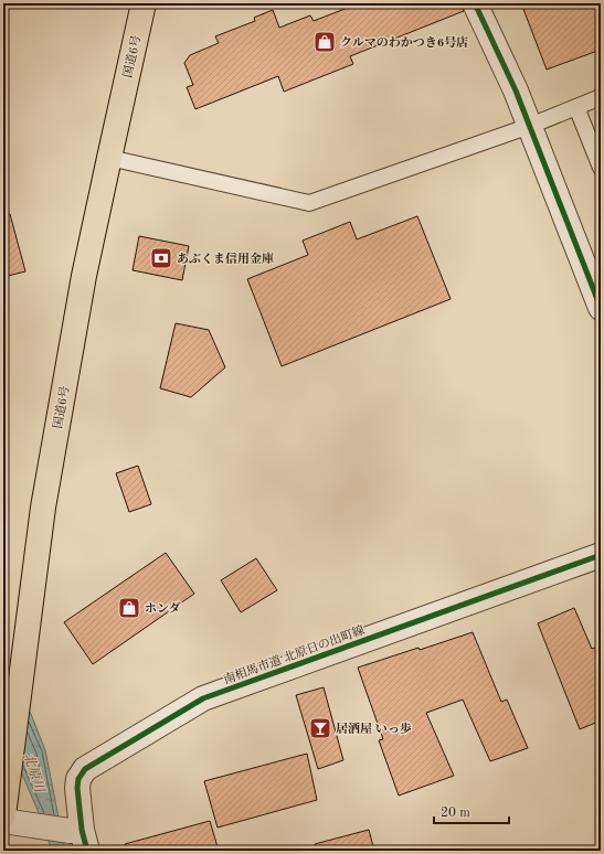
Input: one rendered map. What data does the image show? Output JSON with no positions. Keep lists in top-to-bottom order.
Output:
{
  "streets": {
    "highway": ["国道6号"],
    "street": ["南相馬市道 北原日の出町線"]
  },
  "water": ["北原川"],
  "places": {
    "shop": ["クルマのわかつき6号店", "ホンダ"],
    "bank": ["あぶくま信用金庫"],
    "bar": ["居酒屋 いっ歩"]
  },
  "scale_bar": "20 m"
}
